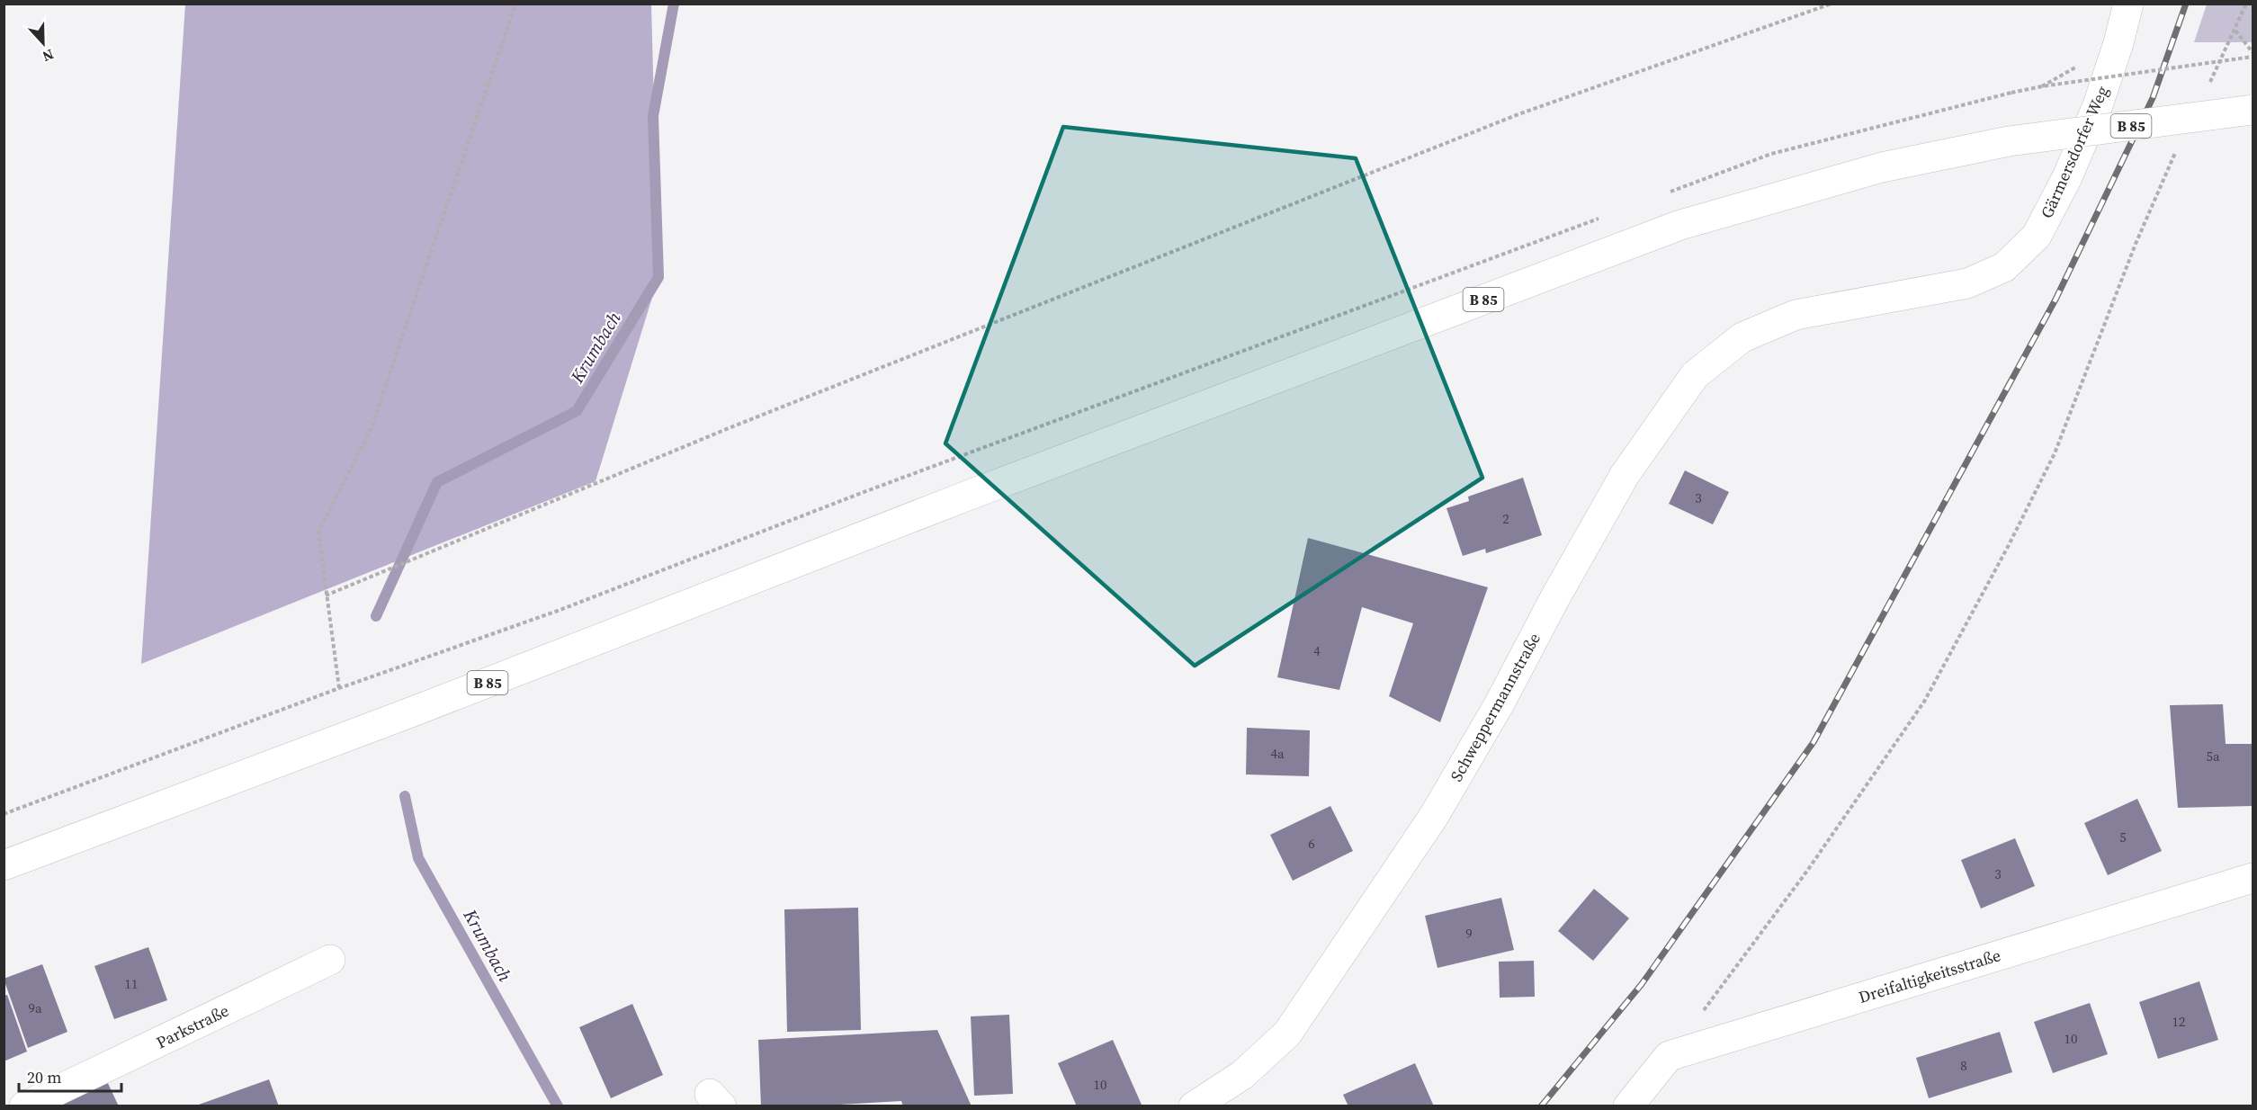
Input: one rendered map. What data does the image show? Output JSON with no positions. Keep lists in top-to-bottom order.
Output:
{
  "streets": {
    "street": [
      "B 85",
      "Gärmersdorfer Weg",
      "Schweppermannstraße",
      "Dreifaltigkeitsstraße",
      "Parkstraße"
    ]
  },
  "crossings": [
    ["Gärmersdorfer Weg", "Schweppermannstraße"]
  ],
  "water": ["Krumbach"],
  "house_numbers": [
    "3",
    "2",
    "4",
    "4a",
    "5a",
    "5",
    "6",
    "3",
    "9",
    "11",
    "9a",
    "12",
    "10",
    "8",
    "10"
  ],
  "scale_bar": "20 m",
  "north": "bottom"
}
